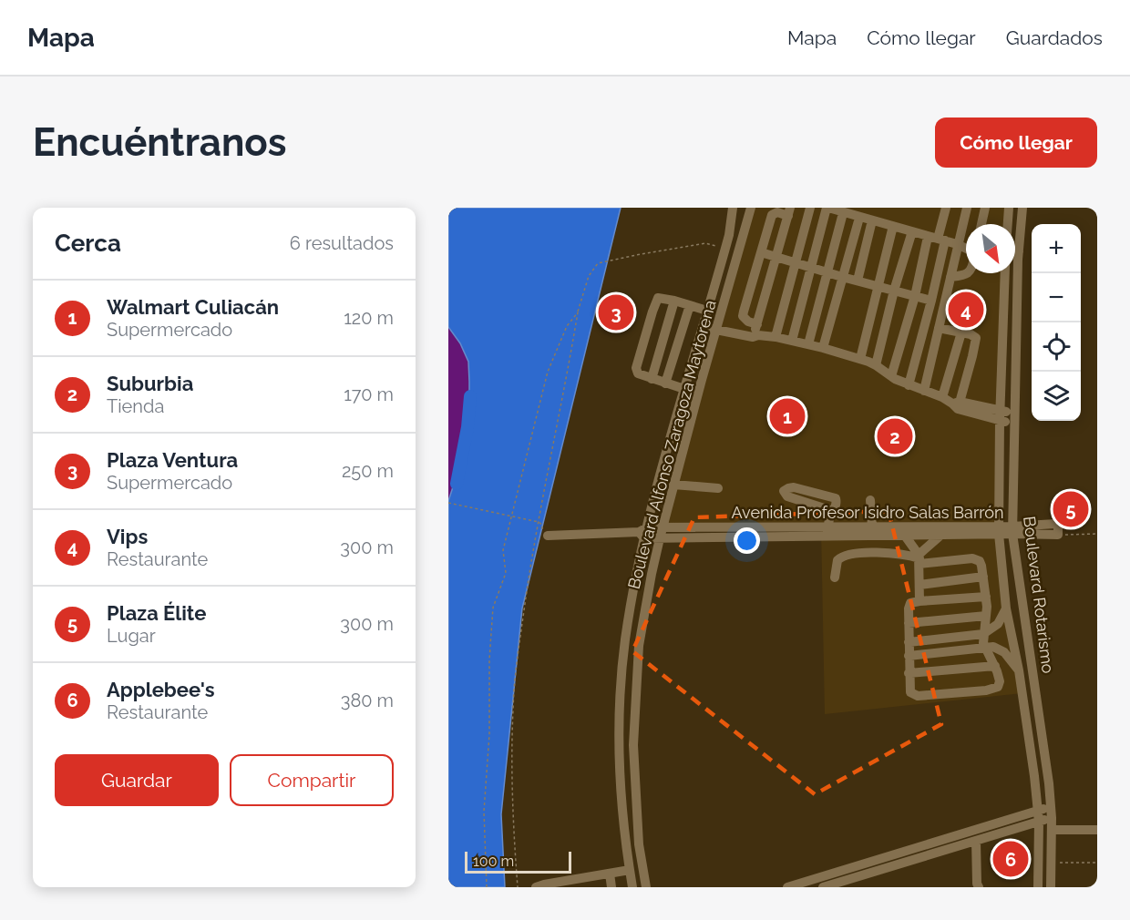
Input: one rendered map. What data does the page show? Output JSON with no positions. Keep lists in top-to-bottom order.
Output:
{
  "streets": {
    "street": ["Boulevard Alfonso Zaragoza Maytorena", "Avenida Profesor Isidro Salas Barrón", "Boulevard Rotarismo"]
  },
  "crossings": [
    ["Boulevard Alfonso Zaragoza Maytorena", "Avenida Profesor Isidro Salas Barrón"],
    ["Avenida Profesor Isidro Salas Barrón", "Boulevard Rotarismo"]
  ],
  "scale_bar": "100 m",
  "north": "bottom right",
  "page": {
    "header": "Mapa",
    "nav": ["Mapa", "Cómo llegar", "Guardados"],
    "buttons": [
      "Cómo llegar",
      ["Guardar", "Compartir"]
    ],
    "title": "Encuéntranos",
    "heading": ["Cerca", "6 resultados"],
    "map_buttons": ["+", "−"],
    "list": [
      {
        "mark": "1",
        "name": "Walmart Culiacán",
        "note": "Supermercado",
        "value": "120 m"
      },
      {
        "mark": "2",
        "name": "Suburbia",
        "note": "Tienda",
        "value": "170 m"
      },
      {
        "mark": "3",
        "name": "Plaza Ventura",
        "note": "Supermercado",
        "value": "250 m"
      },
      {
        "mark": "4",
        "name": "Vips",
        "note": "Restaurante",
        "value": "300 m"
      },
      {
        "mark": "5",
        "name": "Plaza Élite",
        "note": "Lugar",
        "value": "300 m"
      },
      {
        "mark": "6",
        "name": "Applebee's",
        "note": "Restaurante",
        "value": "380 m"
      }
    ],
    "pins": [
      "4",
      "3",
      "1",
      "2",
      "5",
      "6"
    ],
    "scale": "100 m"
  }
}
